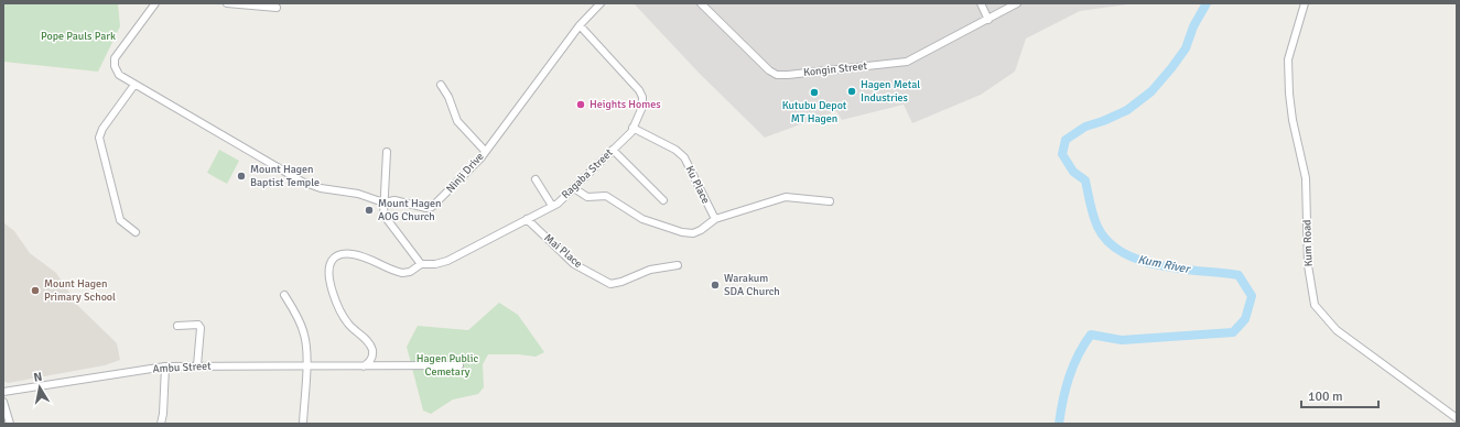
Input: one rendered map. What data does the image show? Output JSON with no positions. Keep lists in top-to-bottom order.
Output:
{
  "streets": {
    "street": [
      "Kongin Street",
      "Ninji Drive",
      "Ragaba Street",
      "Ku Place",
      "Kum Road",
      "Mai Place",
      "Ambu Street"
    ]
  },
  "crossings": [
    ["Ninji Drive", "Ragaba Street"],
    ["Ragaba Street", "Ku Place"],
    ["Ragaba Street", "Mai Place"],
    ["Ragaba Street", "Ambu Street"]
  ],
  "water": ["Kum River"],
  "parks": ["Pope Pauls Park", "Hagen Public Cemetary"],
  "places": [
    "Hagen Metal Industries",
    "Kutubu Depot MT Hagen",
    "Heights Homes",
    "Mount Hagen Baptist Temple",
    "Mount Hagen AOG Church",
    "Warakum SDA Church",
    "Mount Hagen Primary School"
  ],
  "scale_bar": "100 m",
  "north": "top"
}
